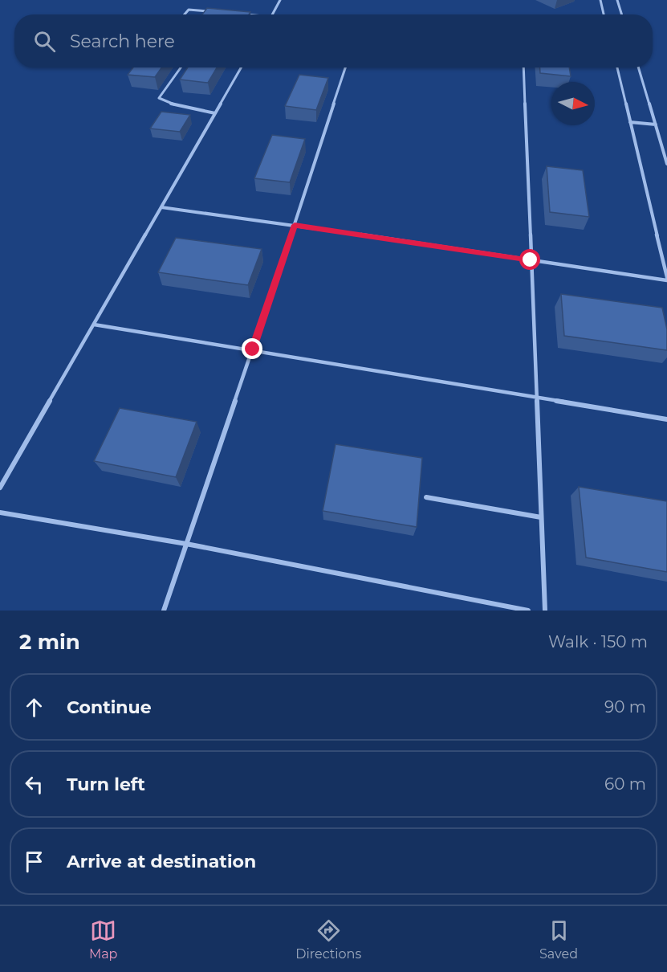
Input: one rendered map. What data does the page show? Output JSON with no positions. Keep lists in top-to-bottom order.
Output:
{
  "north": "right",
  "page": {
    "search": "Search here",
    "heading": ["2 min", "Walk · 150 m"],
    "list": [
      ["Continue", "90 m"],
      ["Turn left", "60 m"],
      "Arrive at destination"
    ],
    "nav": ["Map", "Directions", "Saved"]
  }
}
